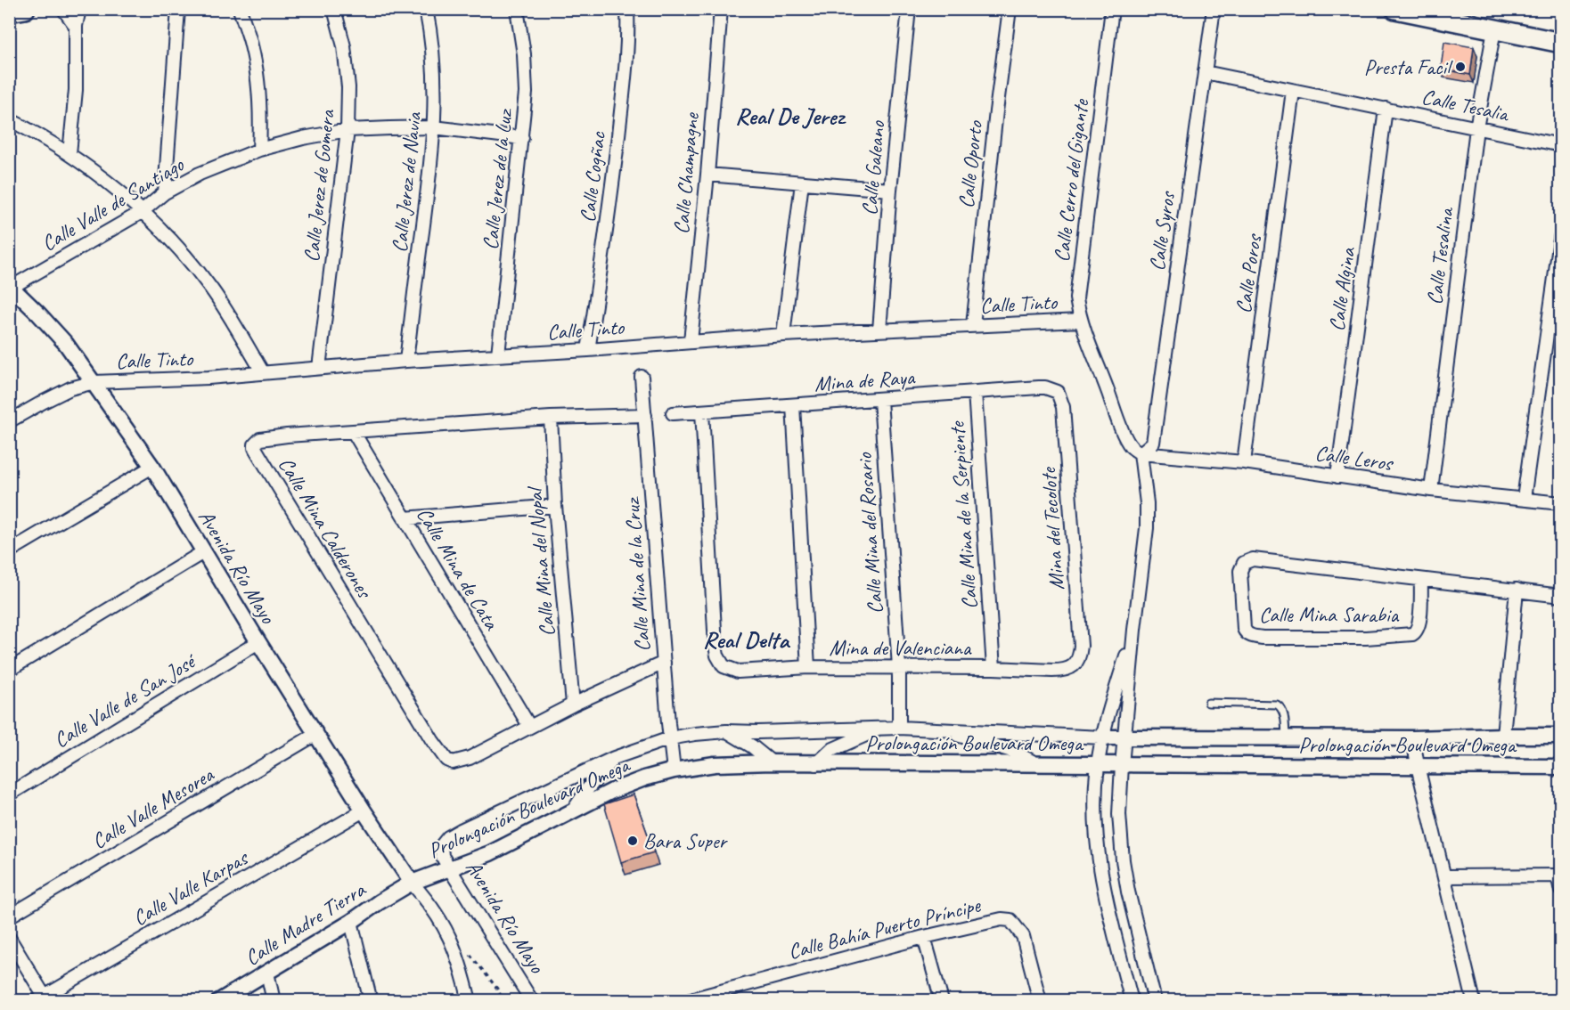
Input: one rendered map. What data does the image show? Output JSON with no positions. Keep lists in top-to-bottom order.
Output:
{
  "streets": {
    "street": [
      "Calle Tesalia",
      "Calle Oporto",
      "Calle Galeano",
      "Calle Champagne",
      "Calle Cogñac",
      "Calle Jerez de la Luz",
      "Calle Cerro del Gigante",
      "Calle Jerez de Navia",
      "Calle Jerez de Gomera",
      "Calle Valle de Santiago",
      "Calle Syros",
      "Calle Tesalina",
      "Calle Poros",
      "Calle Algina",
      "Calle Tinto",
      "Mina de Raya",
      "Calle Leros",
      "Calle Mina de la Serpiente",
      "Calle Mina Calderones",
      "Mina del Tecolote",
      "Calle Mina del Rosario",
      "Calle Mina del Nopal",
      "Avenida Río Mayo",
      "Calle Mina de Cata",
      "Calle Mina de la Cruz",
      "Calle Mina Sarabia",
      "Mina de Valenciana",
      "Calle Valle de San José",
      "Prolongación Boulevard Omega",
      "Calle Valle Mesorea",
      "Calle Valle Karpas",
      "Calle Madre Tierra",
      "Calle Bahía Puerto Príncipe"
    ]
  },
  "crossings": [
    ["Calle Tesalia", "Calle Syros"],
    ["Calle Tesalia", "Calle Tesalina"],
    ["Calle Tesalia", "Calle Poros"],
    ["Calle Tesalia", "Calle Algina"],
    ["Calle Oporto", "Calle Tinto"],
    ["Calle Galeano", "Calle Tinto"],
    ["Calle Champagne", "Calle Tinto"],
    ["Calle Cogñac", "Calle Tinto"],
    ["Calle Jerez de la Luz", "Calle Valle de Santiago"],
    ["Calle Jerez de la Luz", "Calle Tinto"],
    ["Calle Cerro del Gigante", "Calle Syros"],
    ["Calle Cerro del Gigante", "Calle Tinto"],
    ["Calle Cerro del Gigante", "Calle Leros"],
    ["Calle Jerez de Navia", "Calle Valle de Santiago"],
    ["Calle Jerez de Navia", "Calle Tinto"],
    ["Calle Jerez de Gomera", "Calle Valle de Santiago"],
    ["Calle Jerez de Gomera", "Calle Tinto"],
    ["Calle Valle de Santiago", "Avenida Río Mayo"],
    ["Calle Syros", "Calle Leros"],
    ["Calle Tesalina", "Calle Leros"],
    ["Calle Poros", "Calle Leros"],
    ["Calle Algina", "Calle Leros"],
    ["Calle Tinto", "Avenida Río Mayo"],
    ["Mina de Raya", "Calle Mina de la Serpiente"],
    ["Mina de Raya", "Mina del Tecolote"],
    ["Mina de Raya", "Calle Mina del Rosario"],
    ["Mina de Raya", "Mina de Valenciana"],
    ["Calle Mina de la Serpiente", "Mina de Valenciana"],
    ["Calle Mina Calderones", "Calle Mina del Nopal"],
    ["Calle Mina Calderones", "Calle Mina de Cata"],
    ["Calle Mina Calderones", "Calle Mina de la Cruz"],
    ["Mina del Tecolote", "Mina de Valenciana"],
    ["Calle Mina del Rosario", "Mina de Valenciana"],
    ["Calle Mina del Rosario", "Prolongación Boulevard Omega"],
    ["Avenida Río Mayo", "Calle Valle de San José"],
    ["Avenida Río Mayo", "Prolongación Boulevard Omega"],
    ["Avenida Río Mayo", "Calle Valle Mesorea"],
    ["Avenida Río Mayo", "Calle Valle Karpas"],
    ["Avenida Río Mayo", "Calle Madre Tierra"],
    ["Calle Mina de la Cruz", "Prolongación Boulevard Omega"],
    ["Prolongación Boulevard Omega", "Calle Madre Tierra"]
  ],
  "districts": ["Real De Jerez", "Real Delta"],
  "places": ["Presta Facil", "Bara Super"]
}
